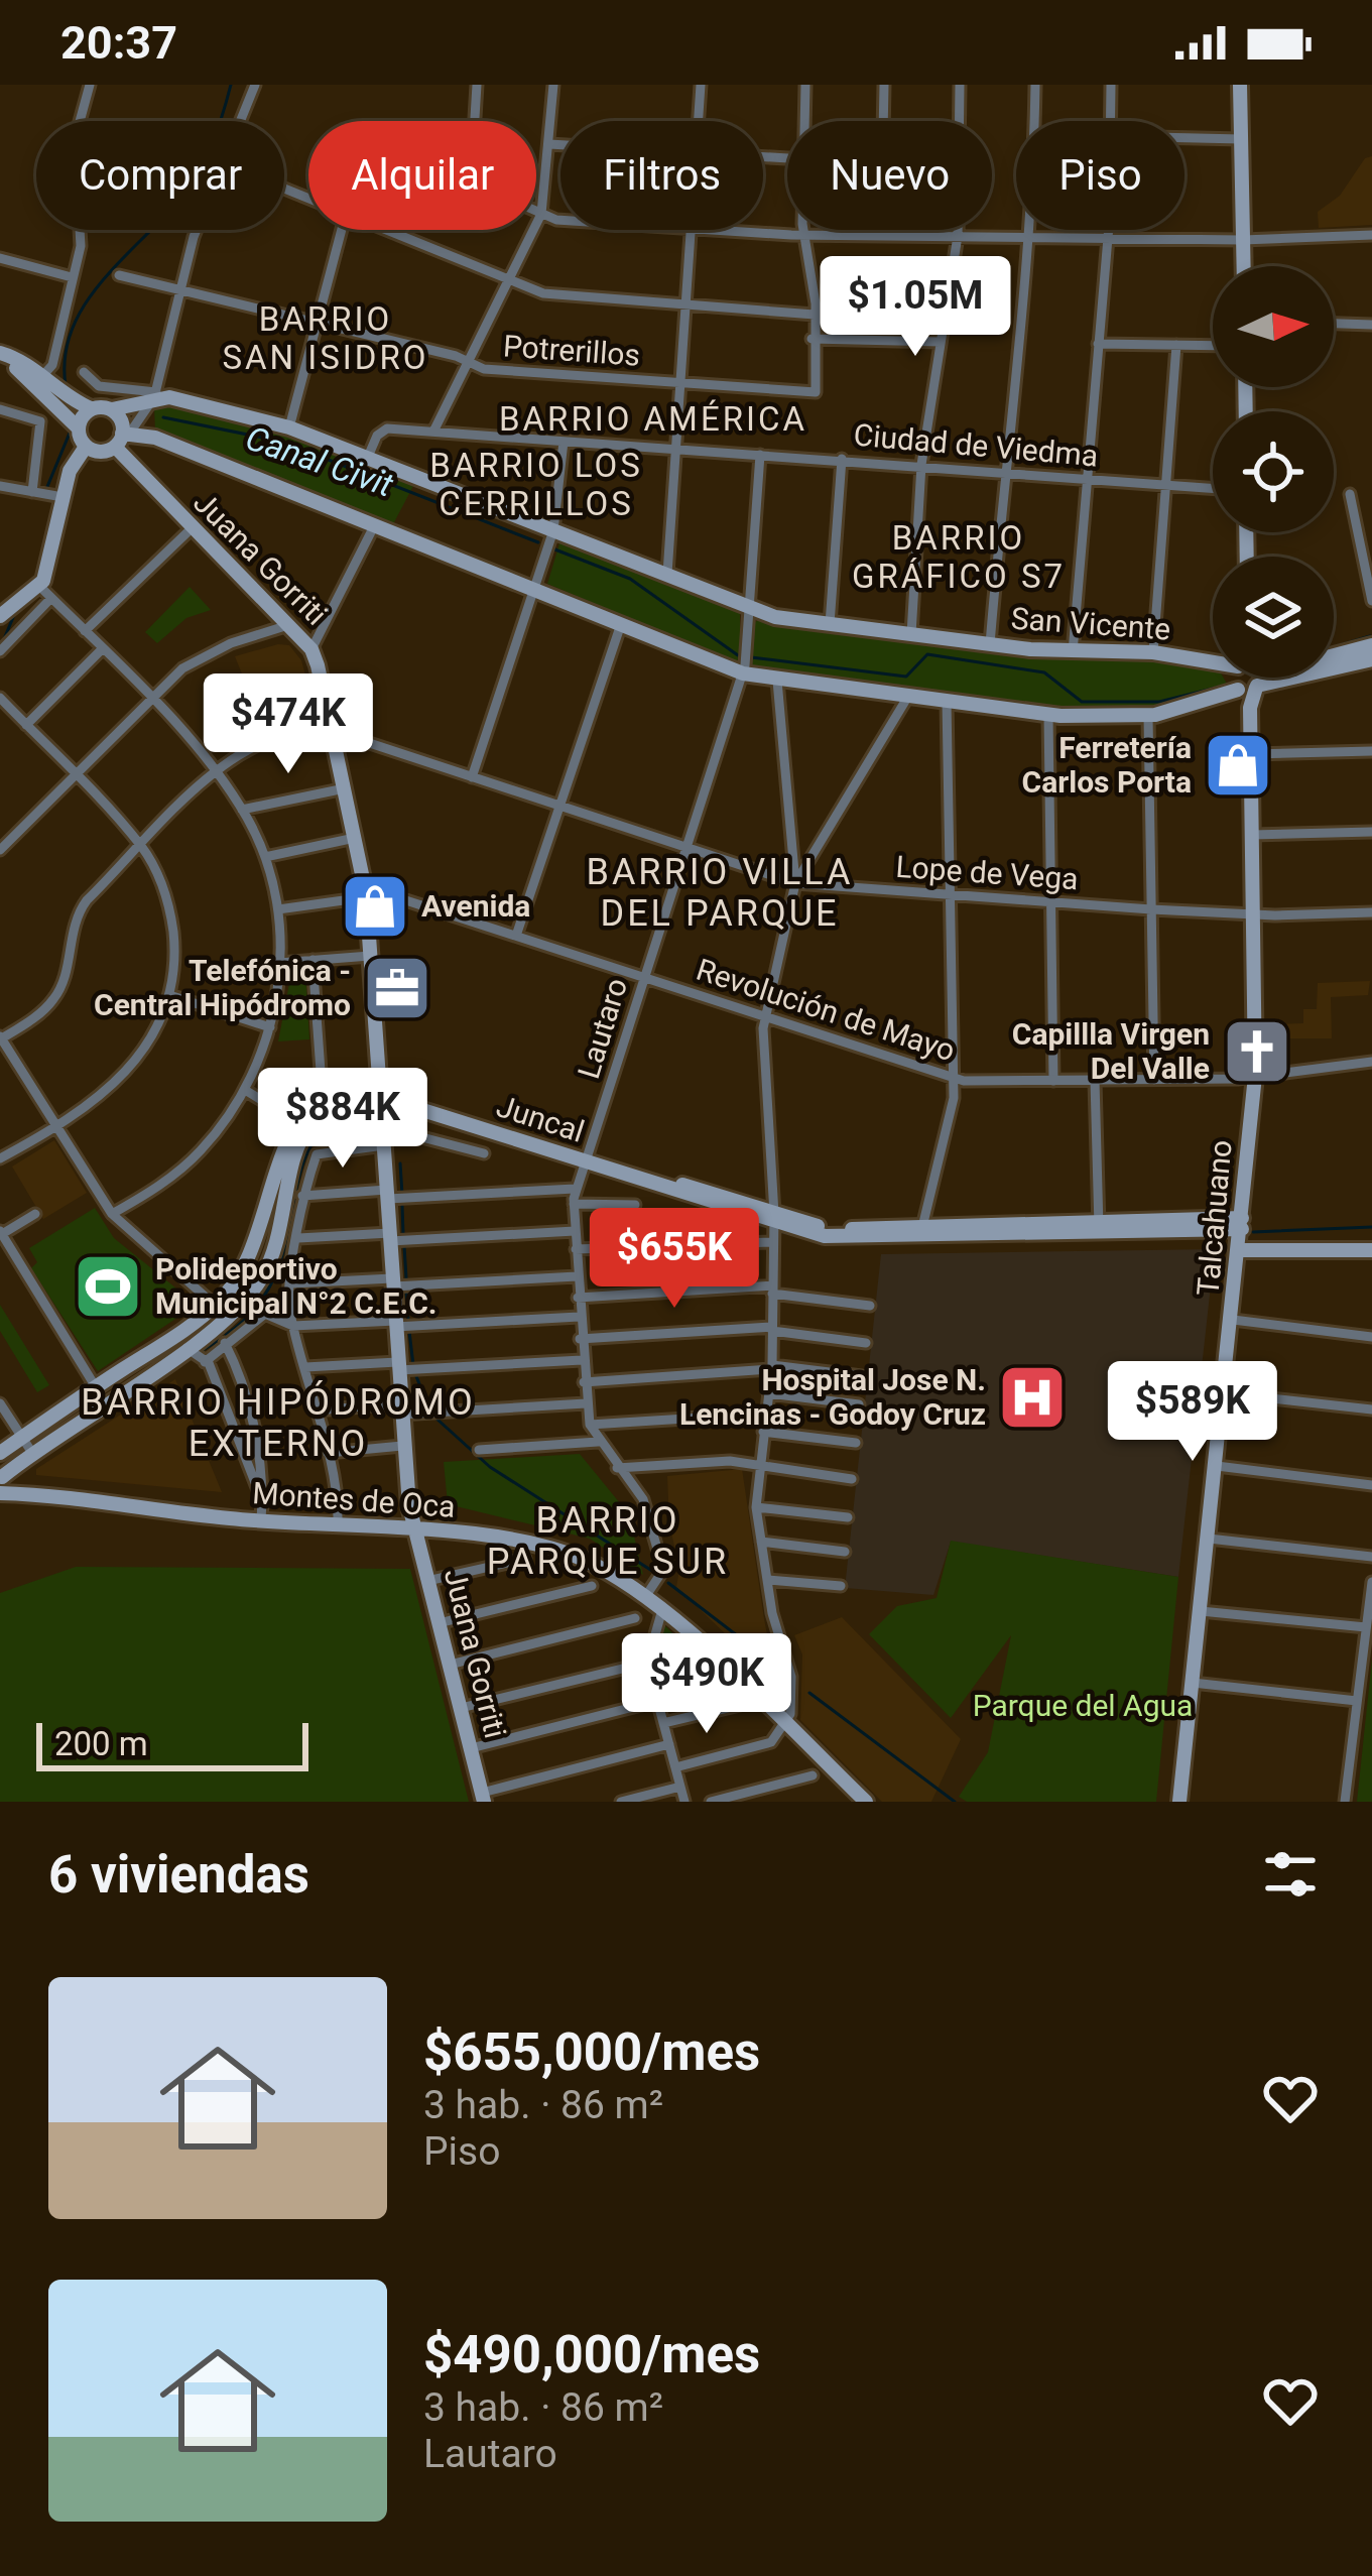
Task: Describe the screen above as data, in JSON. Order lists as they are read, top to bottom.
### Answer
{
  "streets": {
    "street": [
      "Potrerillos",
      "Ciudad de Viedma",
      "Juana Gorriti",
      "San Vicente",
      "Lope de Vega",
      "Revolución de Mayo",
      "Lautaro",
      "Juncal",
      "Talcahuano",
      "Montes de Oca"
    ]
  },
  "crossings": [
    ["Ciudad de Viedma", "San Vicente"],
    ["Ciudad de Viedma", "Lautaro"],
    ["Juana Gorriti", "San Vicente"],
    ["Juana Gorriti", "Lope de Vega"],
    ["Juana Gorriti", "Revolución de Mayo"],
    ["Juana Gorriti", "Juncal"],
    ["Juana Gorriti", "Montes de Oca"],
    ["San Vicente", "Lautaro"],
    ["Lope de Vega", "Lautaro"],
    ["Lope de Vega", "Talcahuano"],
    ["Revolución de Mayo", "Lautaro"],
    ["Revolución de Mayo", "Talcahuano"],
    ["Lautaro", "Juncal"],
    ["Lautaro", "Montes de Oca"],
    ["Juncal", "Talcahuano"]
  ],
  "districts": [
    "BARRIO SAN ISIDRO",
    "BARRIO AMÉRICA",
    "BARRIO LOS CERRILLOS",
    "BARRIO GRÁFICO S7",
    "BARRIO VILLA DEL PARQUE",
    "BARRIO HIPÓDROMO EXTERNO",
    "BARRIO PARQUE SUR"
  ],
  "water": ["Canal Civit"],
  "parks": ["Parque del Agua"],
  "places": {
    "shop": ["Ferretería Carlos Porta", "Avenida"],
    "office": ["Telefónica - Central Hipódromo"],
    "church": ["Capillla Virgen Del Valle"],
    "sports": ["Polideportivo Municipal N°2 C.E.C."],
    "hospital": ["Hospital Jose N. Lencinas - Godoy Cruz"]
  },
  "scale_bar": "200 m",
  "north": "right",
  "page": {
    "status": "20:37",
    "chip": [
      "Comprar",
      "Alquilar",
      "Filtros",
      "Nuevo",
      "Piso"
    ],
    "price": [
      "$1.05M",
      "$474K",
      "$884K",
      "$655K",
      "$589K",
      "$490K"
    ],
    "scale": "200 m",
    "heading": "6 viviendas",
    "list": [
      {
        "name": "$655,000/mes",
        "note": "3 hab. · 86 m² · Piso"
      },
      {
        "name": "$490,000/mes",
        "note": "3 hab. · 86 m² · Lautaro"
      }
    ]
  }
}
